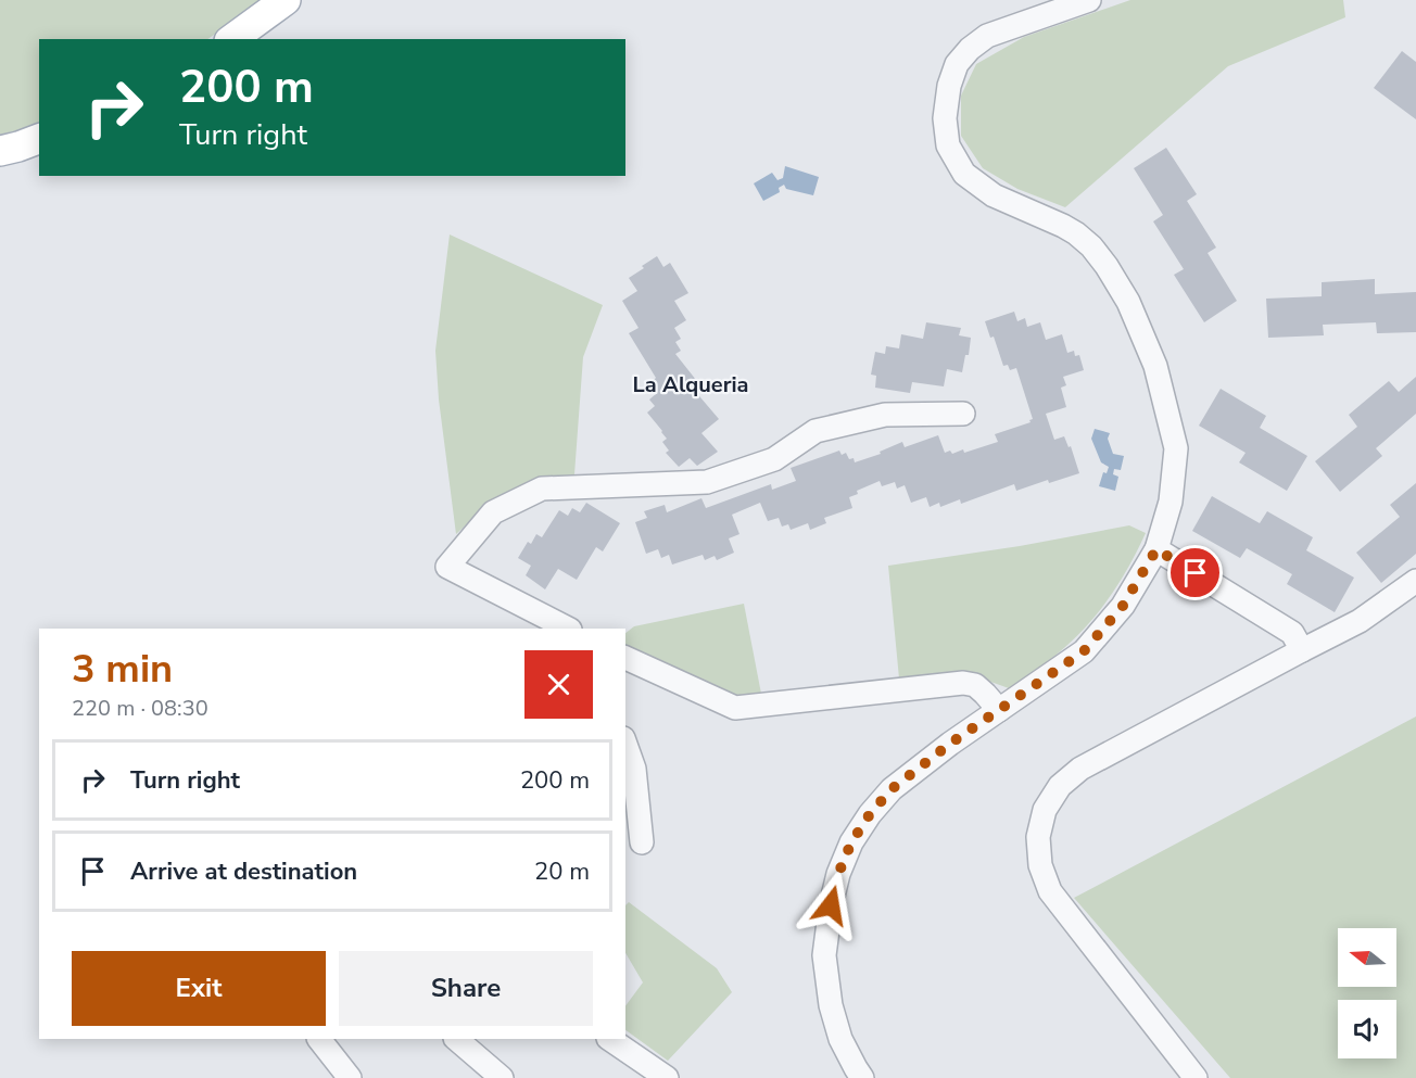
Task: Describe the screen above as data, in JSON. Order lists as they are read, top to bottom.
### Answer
{
  "districts": ["La Alqueria"],
  "north": "left",
  "page": {
    "turn": ["200 m", "Turn right"],
    "heading": ["3 min", "220 m · 08:30"],
    "list": [
      {
        "name": "Turn right",
        "value": "200 m"
      },
      {
        "name": "Arrive at destination",
        "value": "20 m"
      }
    ],
    "buttons": ["Exit", "Share"]
  }
}
